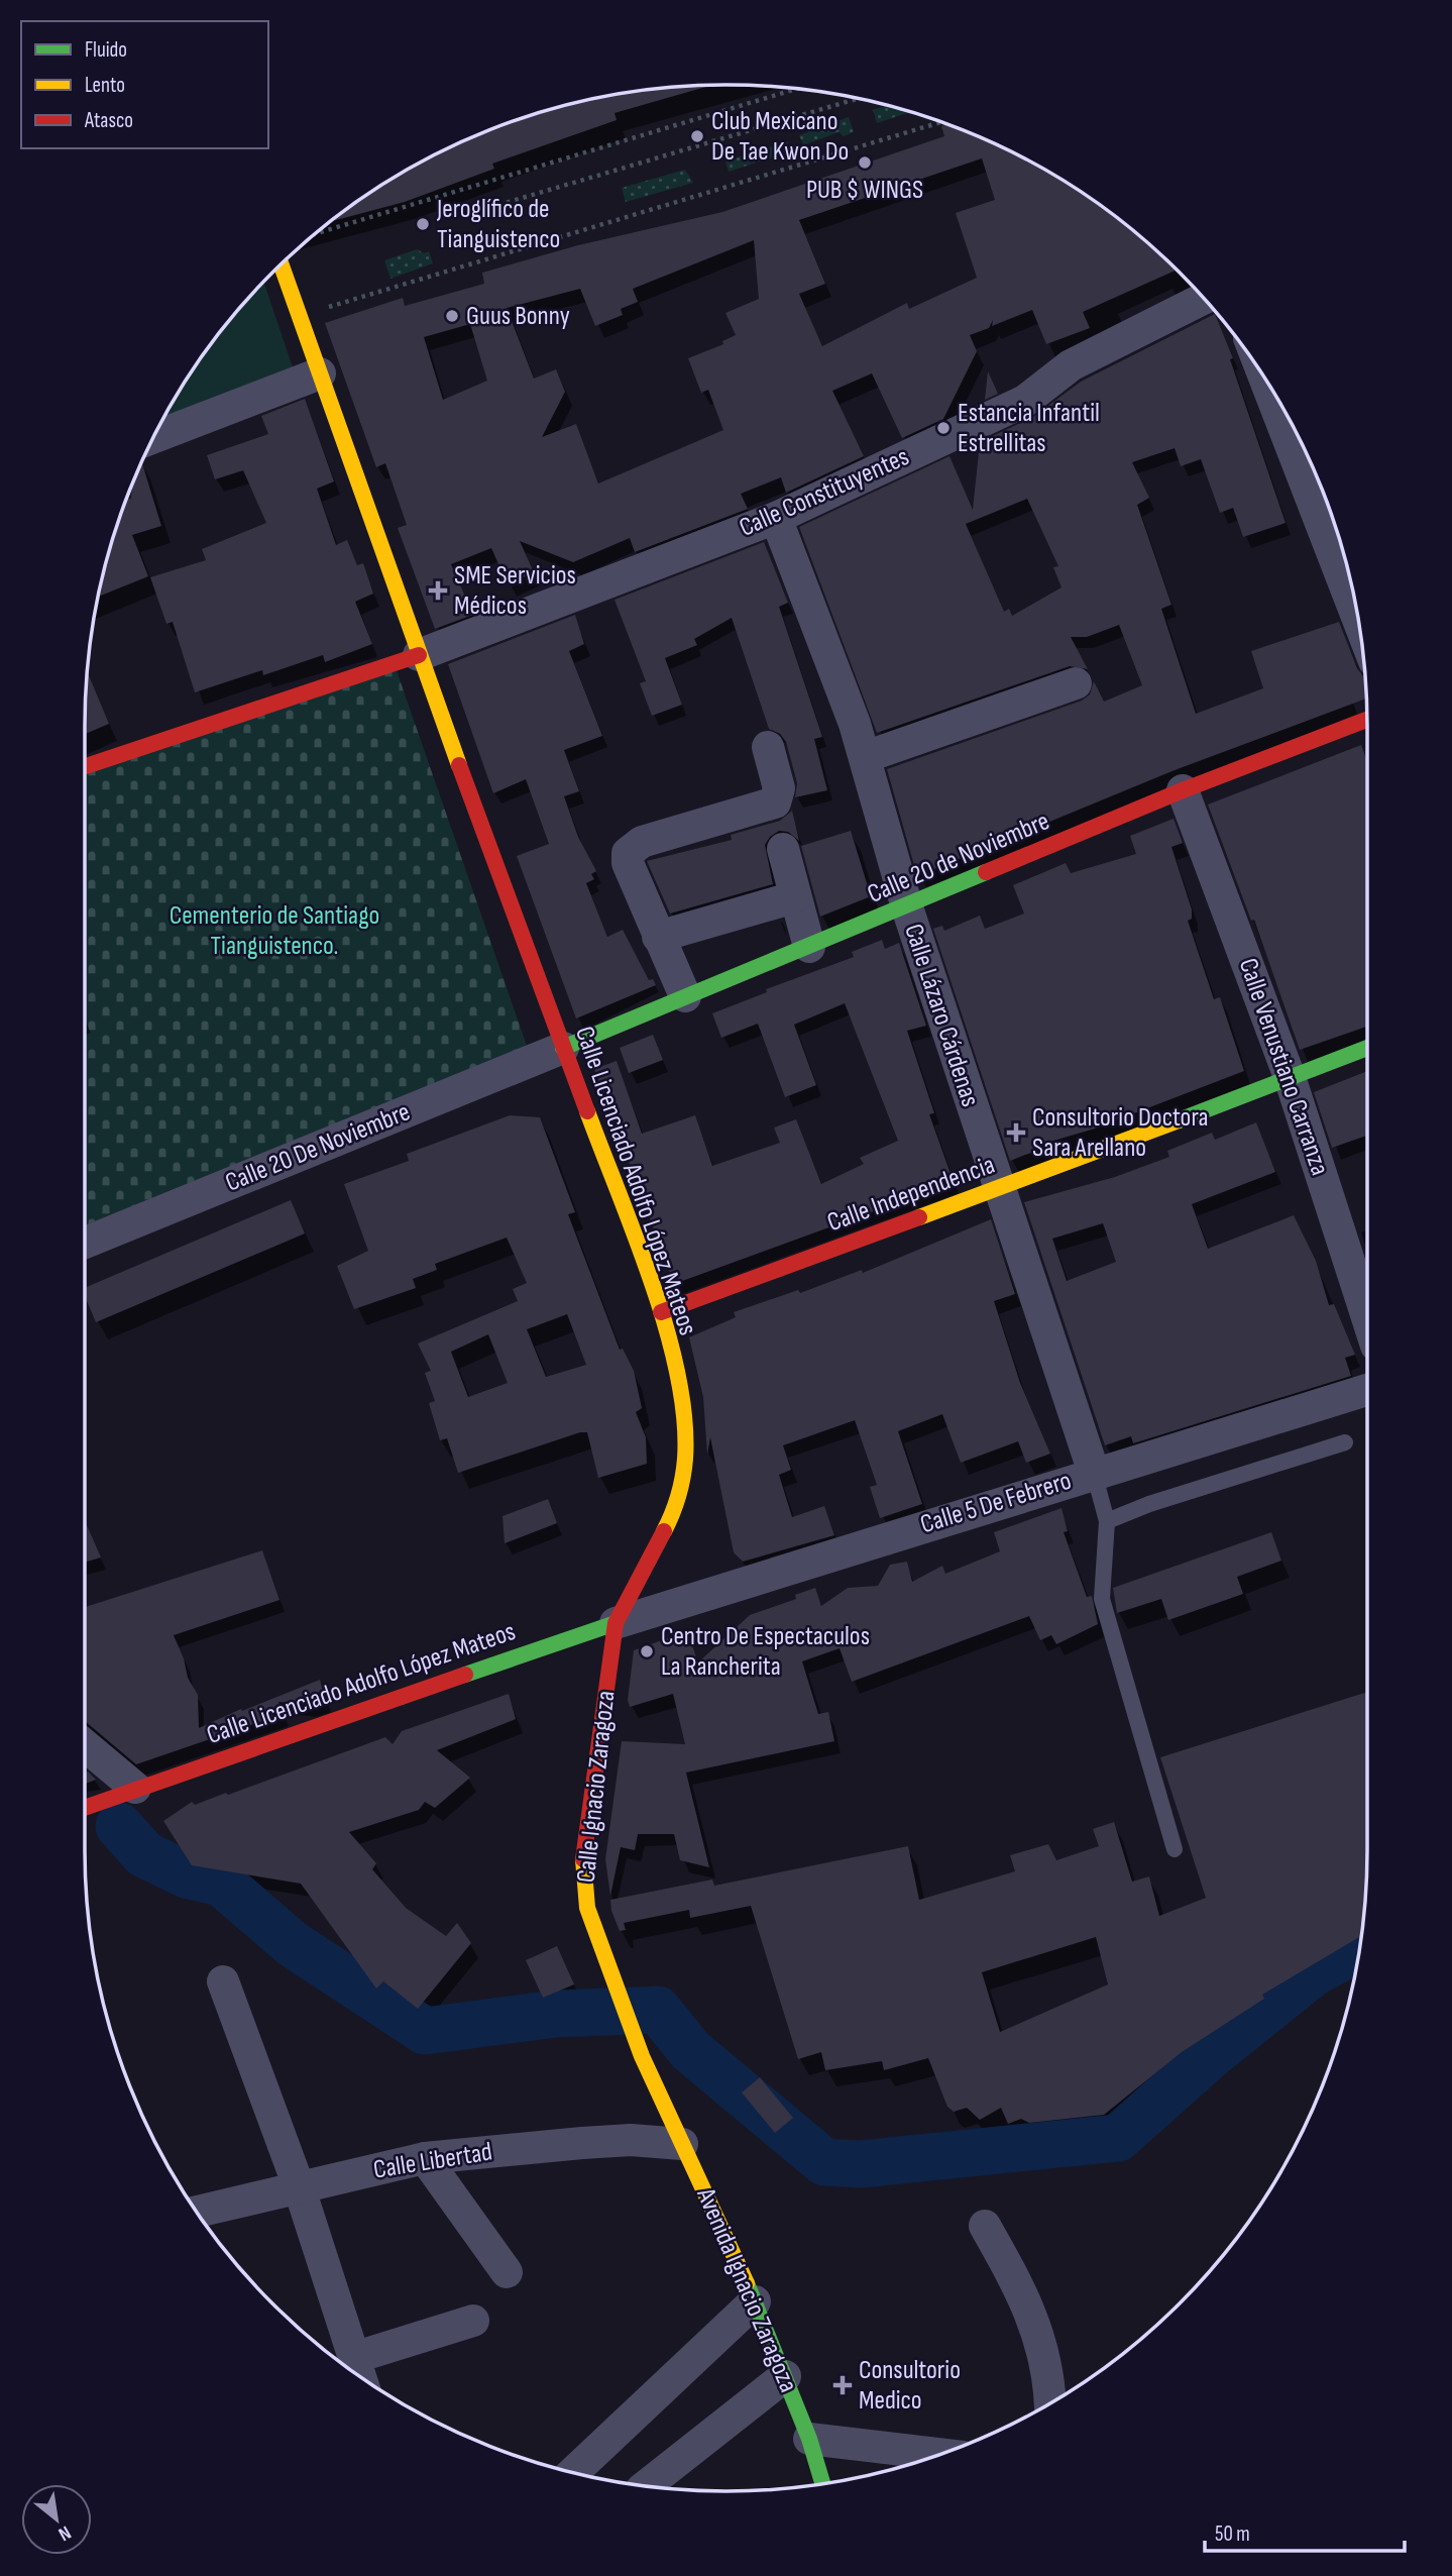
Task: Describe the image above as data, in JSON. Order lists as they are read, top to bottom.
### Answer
{
  "streets": {
    "street": [
      "Calle Constituyentes",
      "Calle 20 de Noviembre",
      "Calle Lázaro Cárdenas",
      "Calle Venustiano Carranza",
      "Calle 20 De Noviembre",
      "Calle Licenciado Adolfo López Mateos",
      "Calle Independencia",
      "Calle 5 De Febrero",
      "Calle Ignacio Zaragoza",
      "Calle Libertad",
      "Avenida Ignacio Zaragoza"
    ]
  },
  "crossings": [
    ["Calle Constituyentes", "Calle Lázaro Cárdenas"],
    ["Calle Constituyentes", "Calle Licenciado Adolfo López Mateos"],
    ["Calle 20 de Noviembre", "Calle Lázaro Cárdenas"],
    ["Calle 20 de Noviembre", "Calle Venustiano Carranza"],
    ["Calle 20 de Noviembre", "Calle 20 De Noviembre"],
    ["Calle 20 de Noviembre", "Calle Licenciado Adolfo López Mateos"],
    ["Calle Lázaro Cárdenas", "Calle Independencia"],
    ["Calle Lázaro Cárdenas", "Calle 5 De Febrero"],
    ["Calle Venustiano Carranza", "Calle Independencia"],
    ["Calle 20 De Noviembre", "Calle Licenciado Adolfo López Mateos"],
    ["Calle Licenciado Adolfo López Mateos", "Calle Independencia"],
    ["Calle Licenciado Adolfo López Mateos", "Calle 5 De Febrero"],
    ["Calle Licenciado Adolfo López Mateos", "Calle Ignacio Zaragoza"],
    ["Calle 5 De Febrero", "Calle Ignacio Zaragoza"],
    ["Calle Ignacio Zaragoza", "Calle Libertad"],
    ["Calle Ignacio Zaragoza", "Avenida Ignacio Zaragoza"],
    ["Calle Libertad", "Avenida Ignacio Zaragoza"]
  ],
  "parks": ["Cementerio de Santiago Tianguistenco."],
  "places": {
    "other": [
      "Club Mexicano De Tae Kwon Do",
      "PUB $ WINGS",
      "Jeroglífico de Tianguistenco",
      "Guus Bonny",
      "Estancia Infantil Estrellitas",
      "Centro De Espectaculos La Rancherita"
    ],
    "health": ["SME Servicios Médicos", "Consultorio Doctora Sara Arellano", "Consultorio Medico"]
  },
  "legend": ["Fluido", "Lento", "Atasco"],
  "scale_bar": "50 m",
  "north": "bottom right"
}
